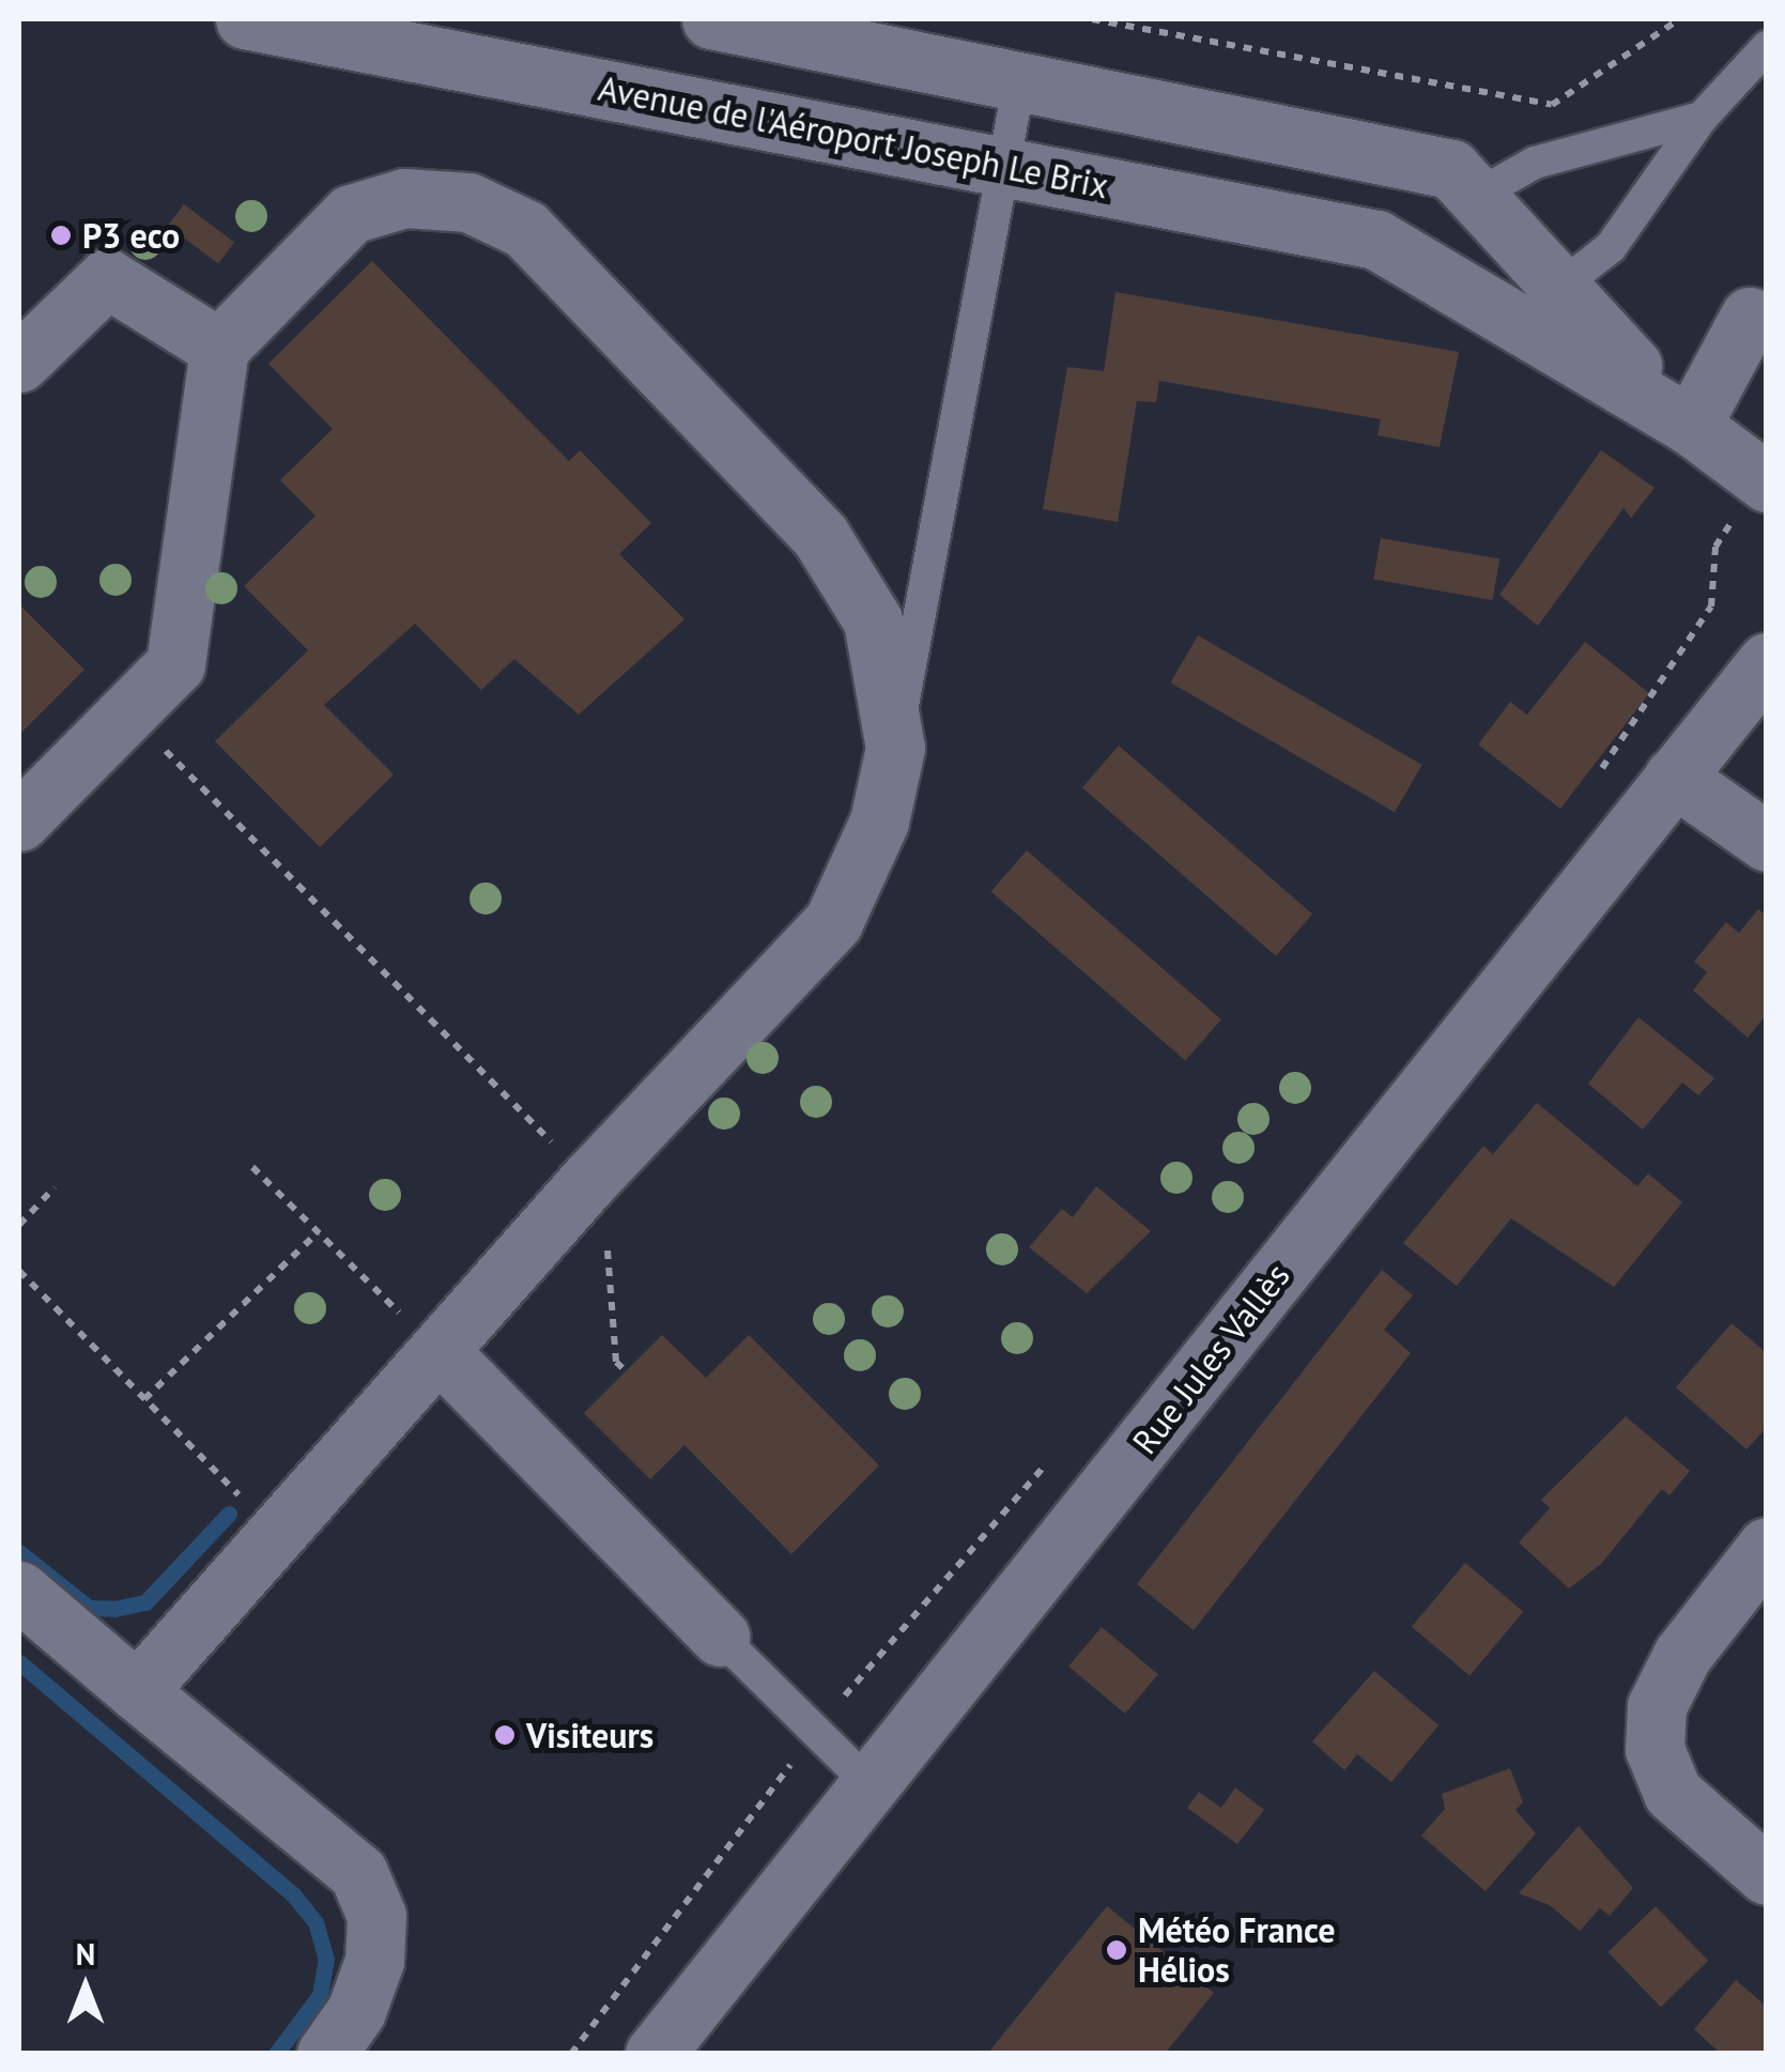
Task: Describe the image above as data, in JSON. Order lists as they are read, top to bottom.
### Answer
{
  "streets": {
    "street": ["Avenue de l'Aéroport Joseph Le Brix", "Rue Jules Vallès"]
  },
  "places": ["P3 eco", "Visiteurs", "Météo France Hélios"],
  "north": "top"
}
